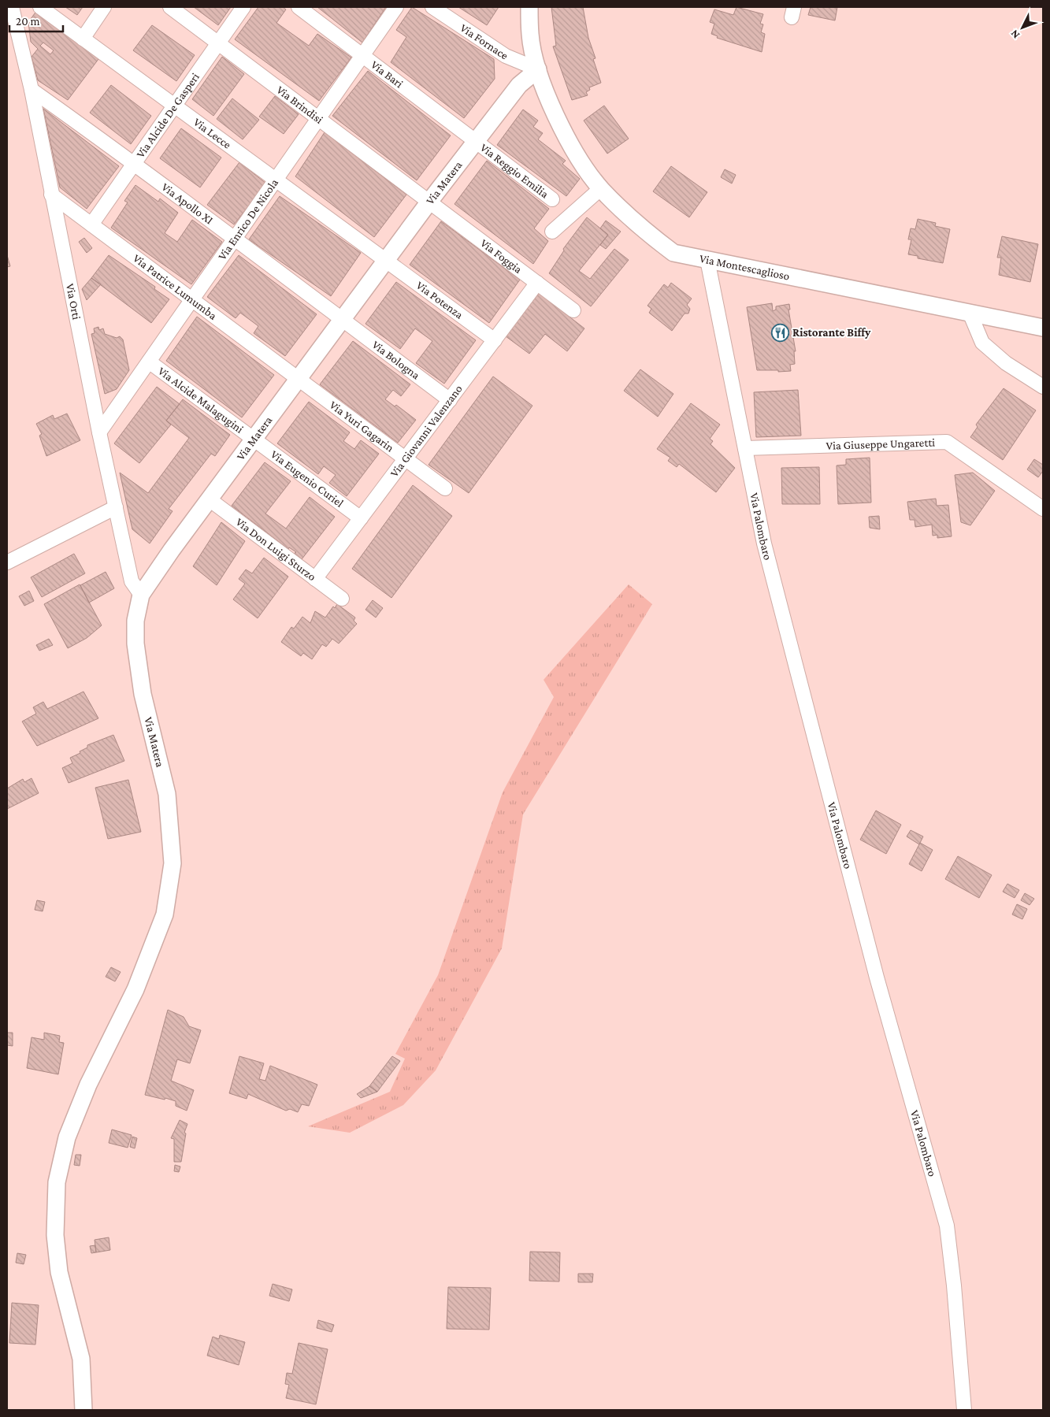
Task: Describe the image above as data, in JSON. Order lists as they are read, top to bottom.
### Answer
{
  "streets": {
    "street": [
      "Via Fornace",
      "Via Bari",
      "Via Brindisi",
      "Via Alcide De Gasperi",
      "Via Lecce",
      "Via Reggio Emilia",
      "Via Matera",
      "Via Apollo XI",
      "Via Enrico De Nicola",
      "Via Foggia",
      "Via Montescaglioso",
      "Via Patrice Lumumba",
      "Via Potenza",
      "Via Orti",
      "Via Bologna",
      "Via Alcide Malagugini",
      "Via Yuri Gagarin",
      "Via Giovanni Valenzano",
      "Via Giuseppe Ungaretti",
      "Via Eugenio Curiel",
      "Via Palombaro",
      "Via Don Luigi Sturzo"
    ]
  },
  "crossings": [
    ["Via Fornace", "Via Matera"],
    ["Via Fornace", "Via Montescaglioso"],
    ["Via Bari", "Via Reggio Emilia"],
    ["Via Bari", "Via Matera"],
    ["Via Bari", "Via Enrico De Nicola"],
    ["Via Brindisi", "Via Alcide De Gasperi"],
    ["Via Brindisi", "Via Matera"],
    ["Via Brindisi", "Via Enrico De Nicola"],
    ["Via Brindisi", "Via Foggia"],
    ["Via Alcide De Gasperi", "Via Lecce"],
    ["Via Alcide De Gasperi", "Via Apollo XI"],
    ["Via Alcide De Gasperi", "Via Patrice Lumumba"],
    ["Via Lecce", "Via Matera"],
    ["Via Lecce", "Via Enrico De Nicola"],
    ["Via Lecce", "Via Potenza"],
    ["Via Reggio Emilia", "Via Matera"],
    ["Via Matera", "Via Apollo XI"],
    ["Via Matera", "Via Foggia"],
    ["Via Matera", "Via Montescaglioso"],
    ["Via Matera", "Via Patrice Lumumba"],
    ["Via Matera", "Via Potenza"],
    ["Via Matera", "Via Orti"],
    ["Via Matera", "Via Bologna"],
    ["Via Matera", "Via Alcide Malagugini"],
    ["Via Matera", "Via Yuri Gagarin"],
    ["Via Matera", "Via Eugenio Curiel"],
    ["Via Matera", "Via Don Luigi Sturzo"],
    ["Via Apollo XI", "Via Enrico De Nicola"],
    ["Via Apollo XI", "Via Orti"],
    ["Via Apollo XI", "Via Bologna"],
    ["Via Enrico De Nicola", "Via Patrice Lumumba"],
    ["Via Enrico De Nicola", "Via Orti"],
    ["Via Enrico De Nicola", "Via Alcide Malagugini"],
    ["Via Foggia", "Via Giovanni Valenzano"],
    ["Via Montescaglioso", "Via Palombaro"],
    ["Via Patrice Lumumba", "Via Orti"],
    ["Via Patrice Lumumba", "Via Yuri Gagarin"],
    ["Via Potenza", "Via Giovanni Valenzano"],
    ["Via Bologna", "Via Giovanni Valenzano"],
    ["Via Alcide Malagugini", "Via Eugenio Curiel"],
    ["Via Yuri Gagarin", "Via Giovanni Valenzano"],
    ["Via Giovanni Valenzano", "Via Eugenio Curiel"],
    ["Via Giovanni Valenzano", "Via Don Luigi Sturzo"],
    ["Via Giuseppe Ungaretti", "Via Palombaro"]
  ],
  "places": {
    "restaurant": ["Ristorante Biffy"]
  },
  "scale_bar": "20 m",
  "north": "bottom left"
}
